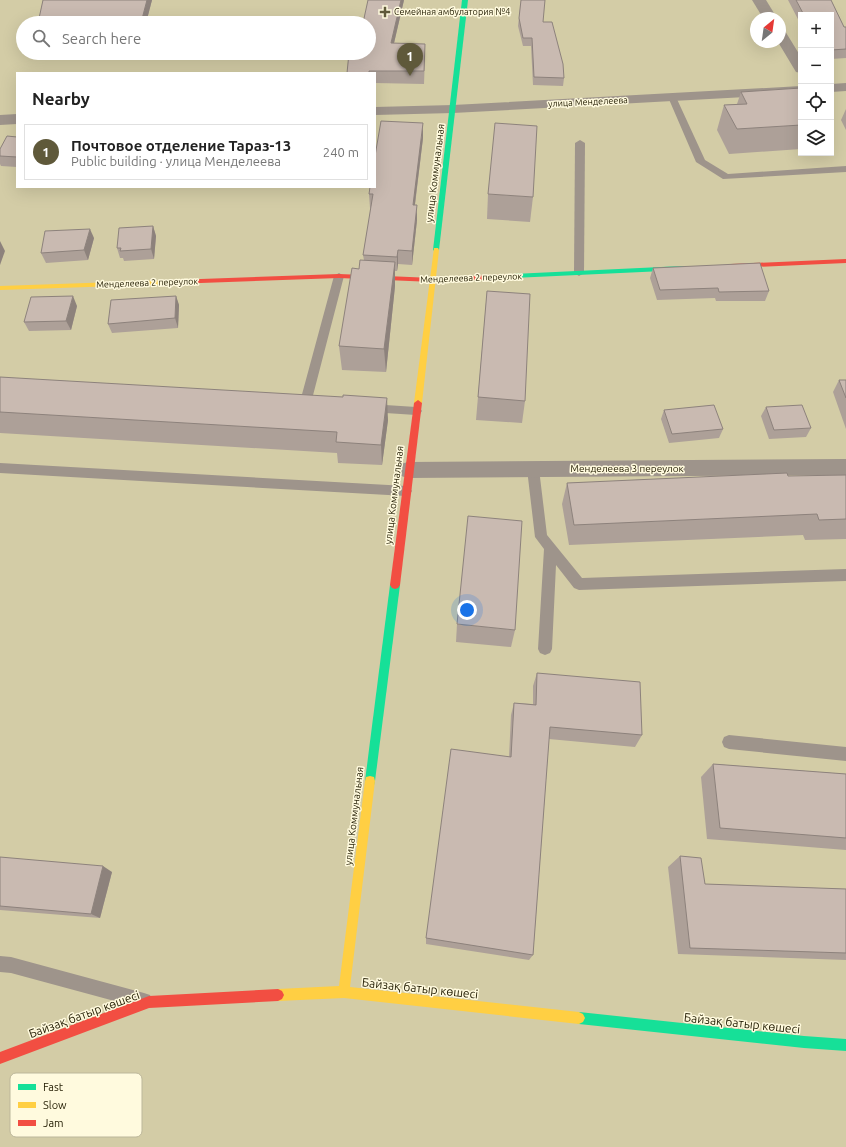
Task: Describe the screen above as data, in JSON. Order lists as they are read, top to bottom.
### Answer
{
  "streets": {
    "street": [
      "улица Менделеева",
      "улица Коммунальная",
      "Менделеева 2 переулок",
      "Менделеева 3 переулок",
      "Байзақ батыр көшесі"
    ]
  },
  "crossings": [
    ["улица Менделеева", "улица Коммунальная"],
    ["улица Коммунальная", "Менделеева 2 переулок"],
    ["улица Коммунальная", "Менделеева 3 переулок"],
    ["улица Коммунальная", "Байзақ батыр көшесі"]
  ],
  "places": {
    "health": ["Семейная амбулатория №4"]
  },
  "legend": ["Fast", "Slow", "Jam"],
  "north": "top right",
  "page": {
    "map_buttons": ["+", "−"],
    "search": "Search here",
    "pins": "1",
    "heading": "Nearby",
    "list": [
      {
        "mark": "1",
        "name": "Почтовое отделение Тараз-13",
        "note": "Public building · улица Менделеева",
        "value": "240 m"
      }
    ]
  }
}
